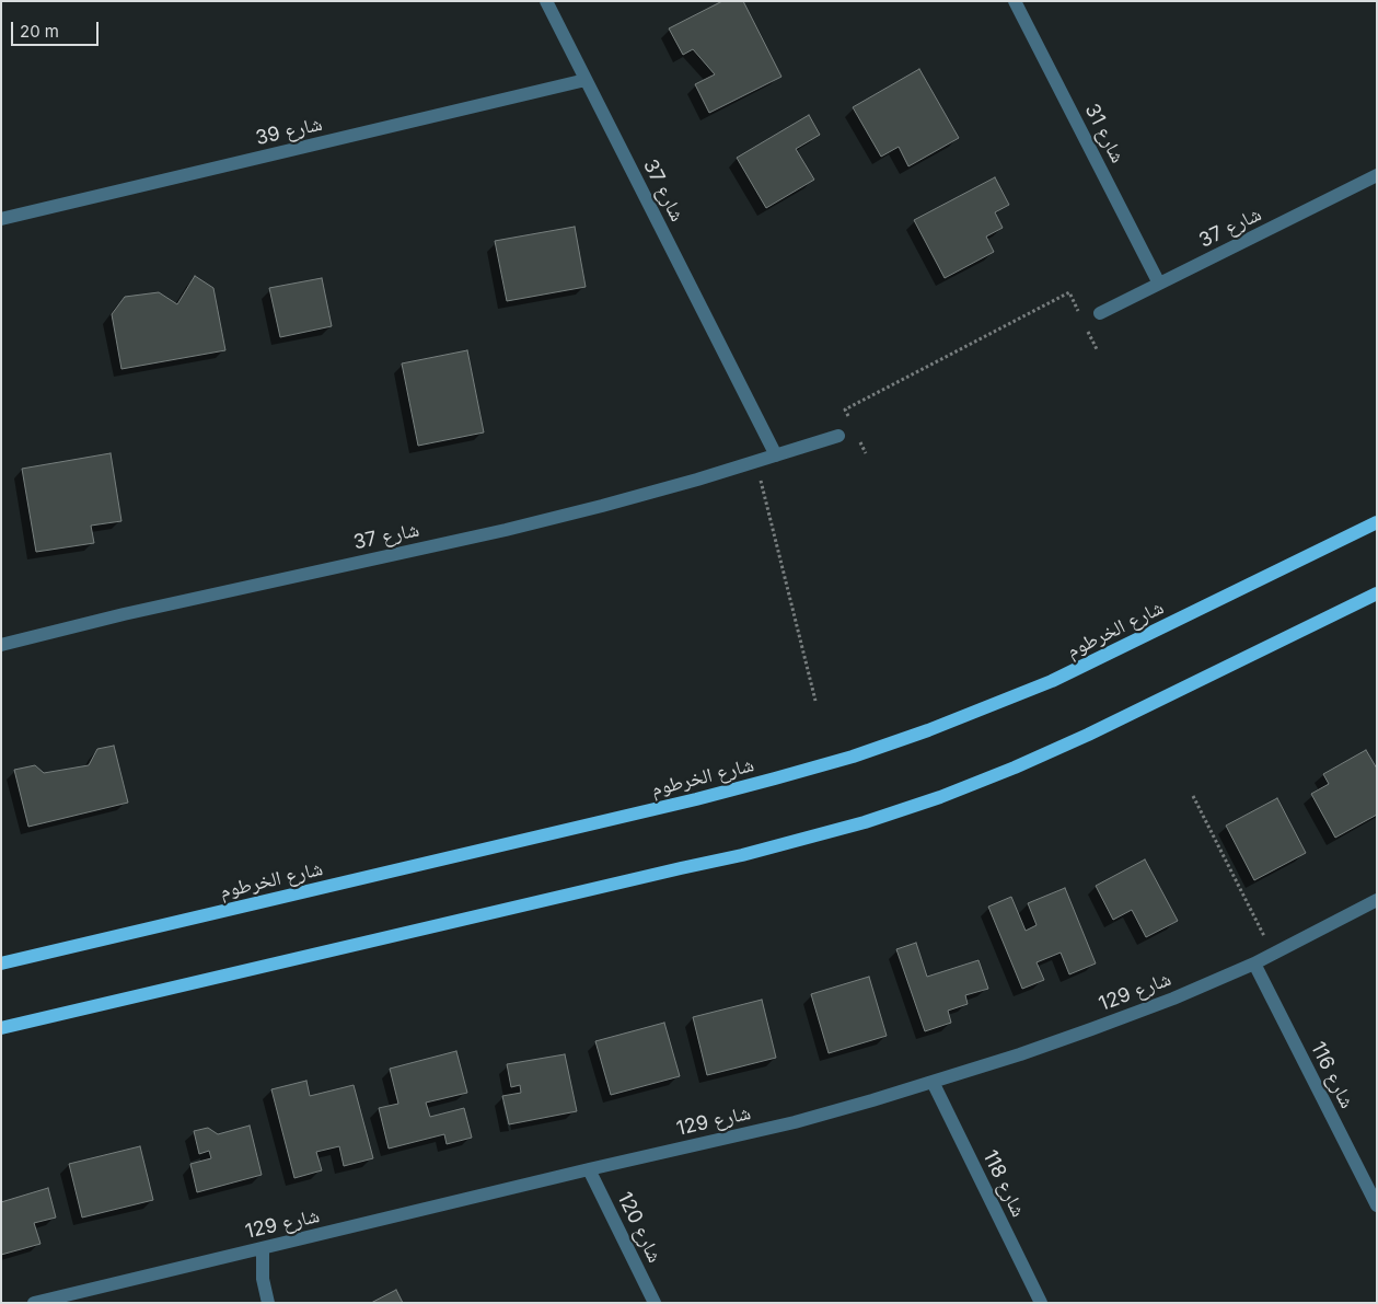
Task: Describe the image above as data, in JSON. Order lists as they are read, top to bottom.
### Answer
{
  "streets": {
    "main road": ["شارع الخرطوم"],
    "street": [
      "شارع 39",
      "شارع 31",
      "شارع 37",
      "شارع 129",
      "شارع 116",
      "شارع 118",
      "شارع 120"
    ]
  },
  "crossings": [
    ["شارع 39", "شارع 37"],
    ["شارع 31", "شارع 37"],
    ["شارع 129", "شارع 116"],
    ["شارع 129", "شارع 118"],
    ["شارع 129", "شارع 120"]
  ],
  "scale_bar": "20 m"
}
